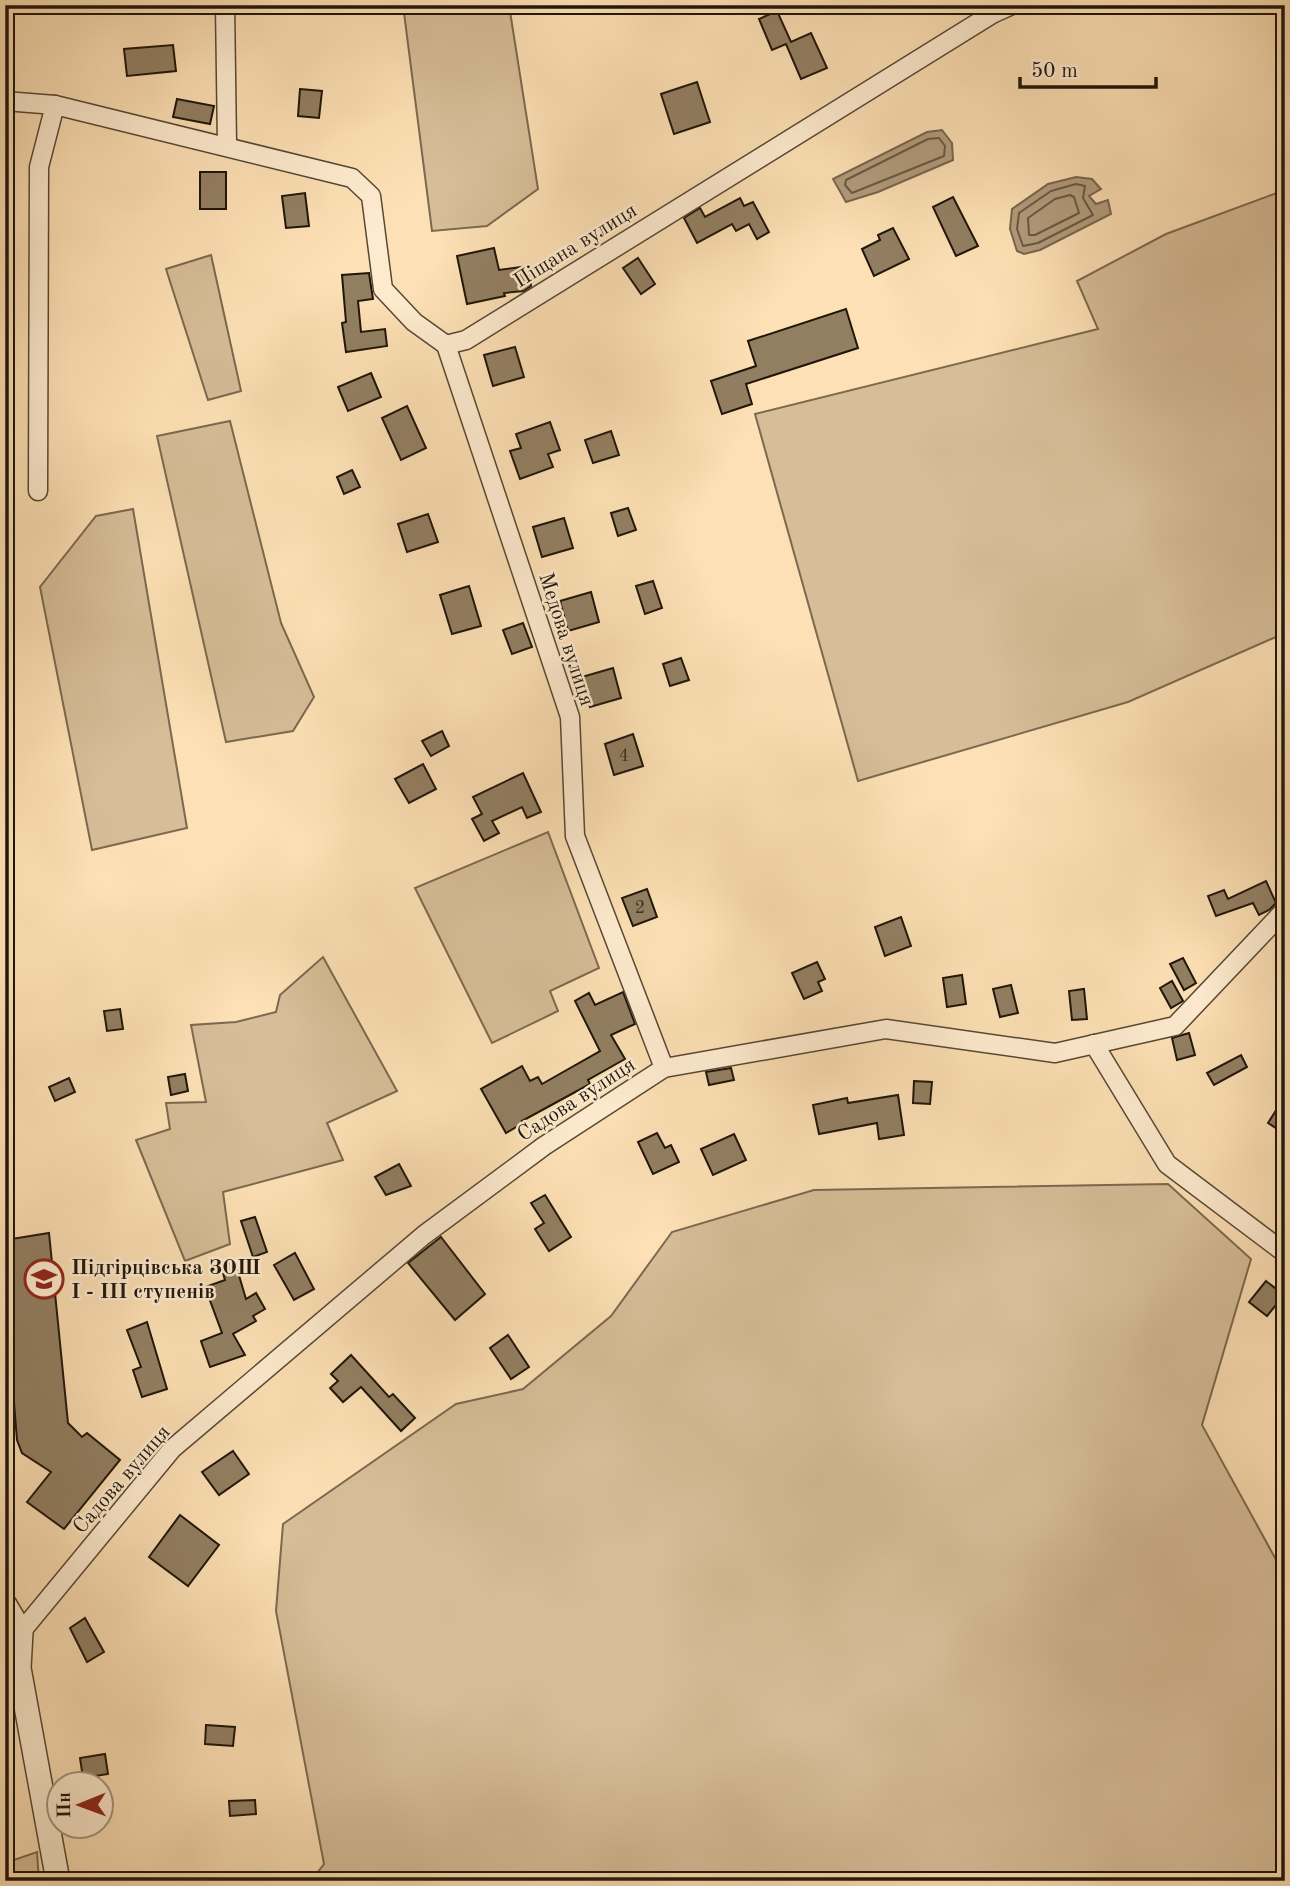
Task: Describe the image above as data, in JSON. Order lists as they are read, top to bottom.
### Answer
{
  "streets": {
    "street": ["Піщана вулиця", "Медова вулиця", "Садова вулиця"]
  },
  "crossings": [
    ["Піщана вулиця", "Медова вулиця"],
    ["Медова вулиця", "Садова вулиця"]
  ],
  "places": {
    "school or university": ["Підгірцівська ЗОШ І - ІІІ ступенів"]
  },
  "house_numbers": ["4", "2"],
  "scale_bar": "50 m",
  "north": "left"
}
